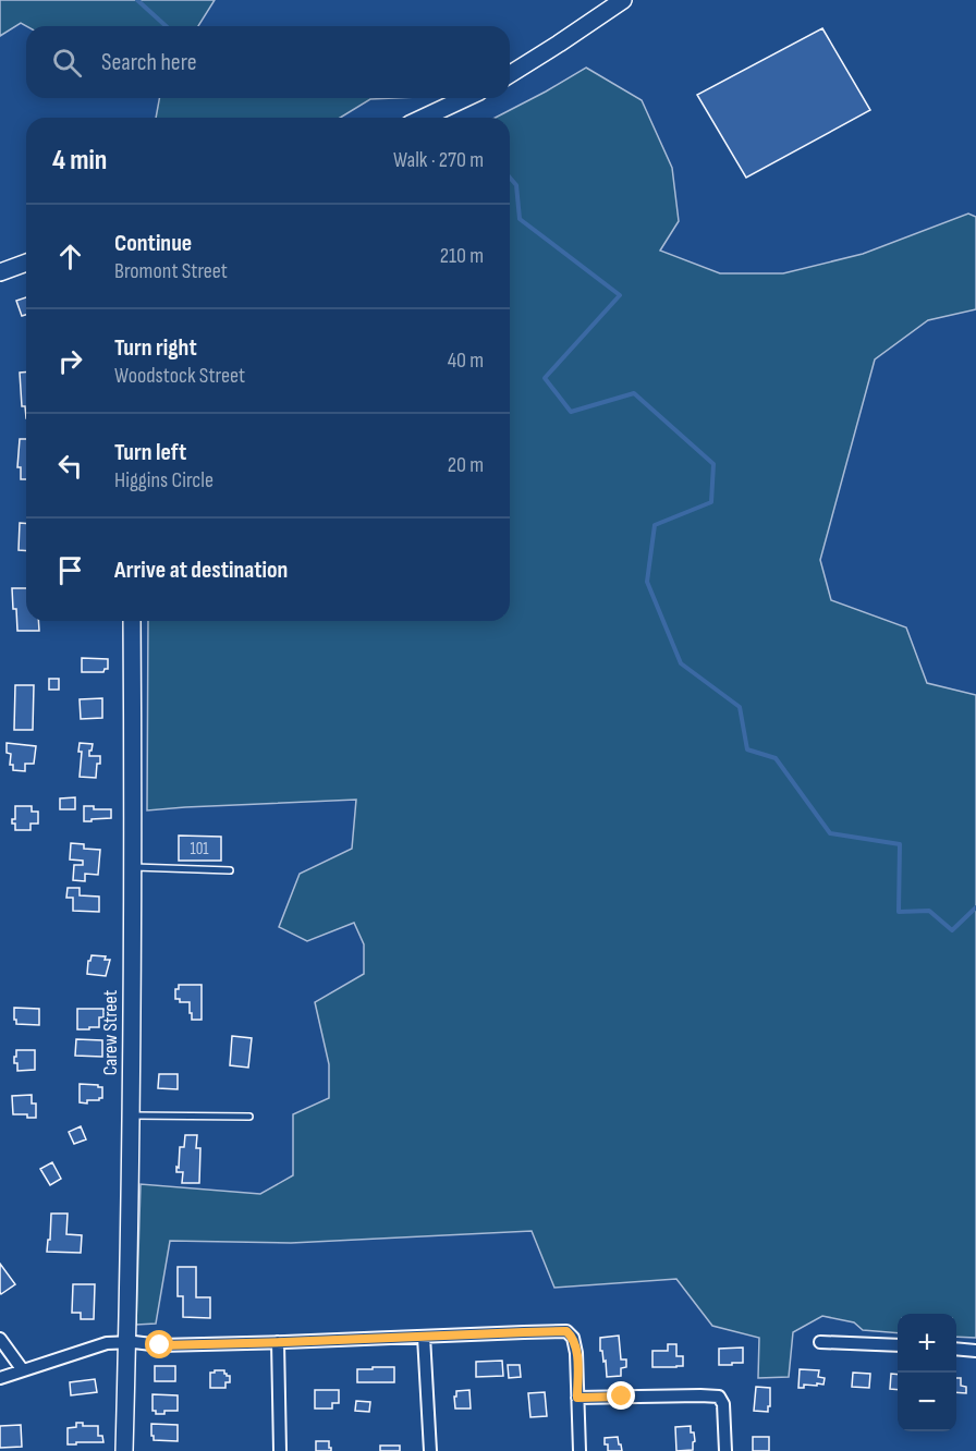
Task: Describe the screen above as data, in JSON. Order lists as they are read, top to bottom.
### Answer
{
  "streets": {
    "street": ["Carew Street"]
  },
  "house_numbers": ["101"],
  "page": {
    "search": "Search here",
    "heading": ["4 min", "Walk · 270 m"],
    "list": [
      ["Continue", "Bromont Street", "210 m"],
      ["Turn right", "Woodstock Street", "40 m"],
      ["Turn left", "Higgins Circle", "20 m"],
      "Arrive at destination"
    ],
    "map_buttons": ["+", "−"]
  }
}
